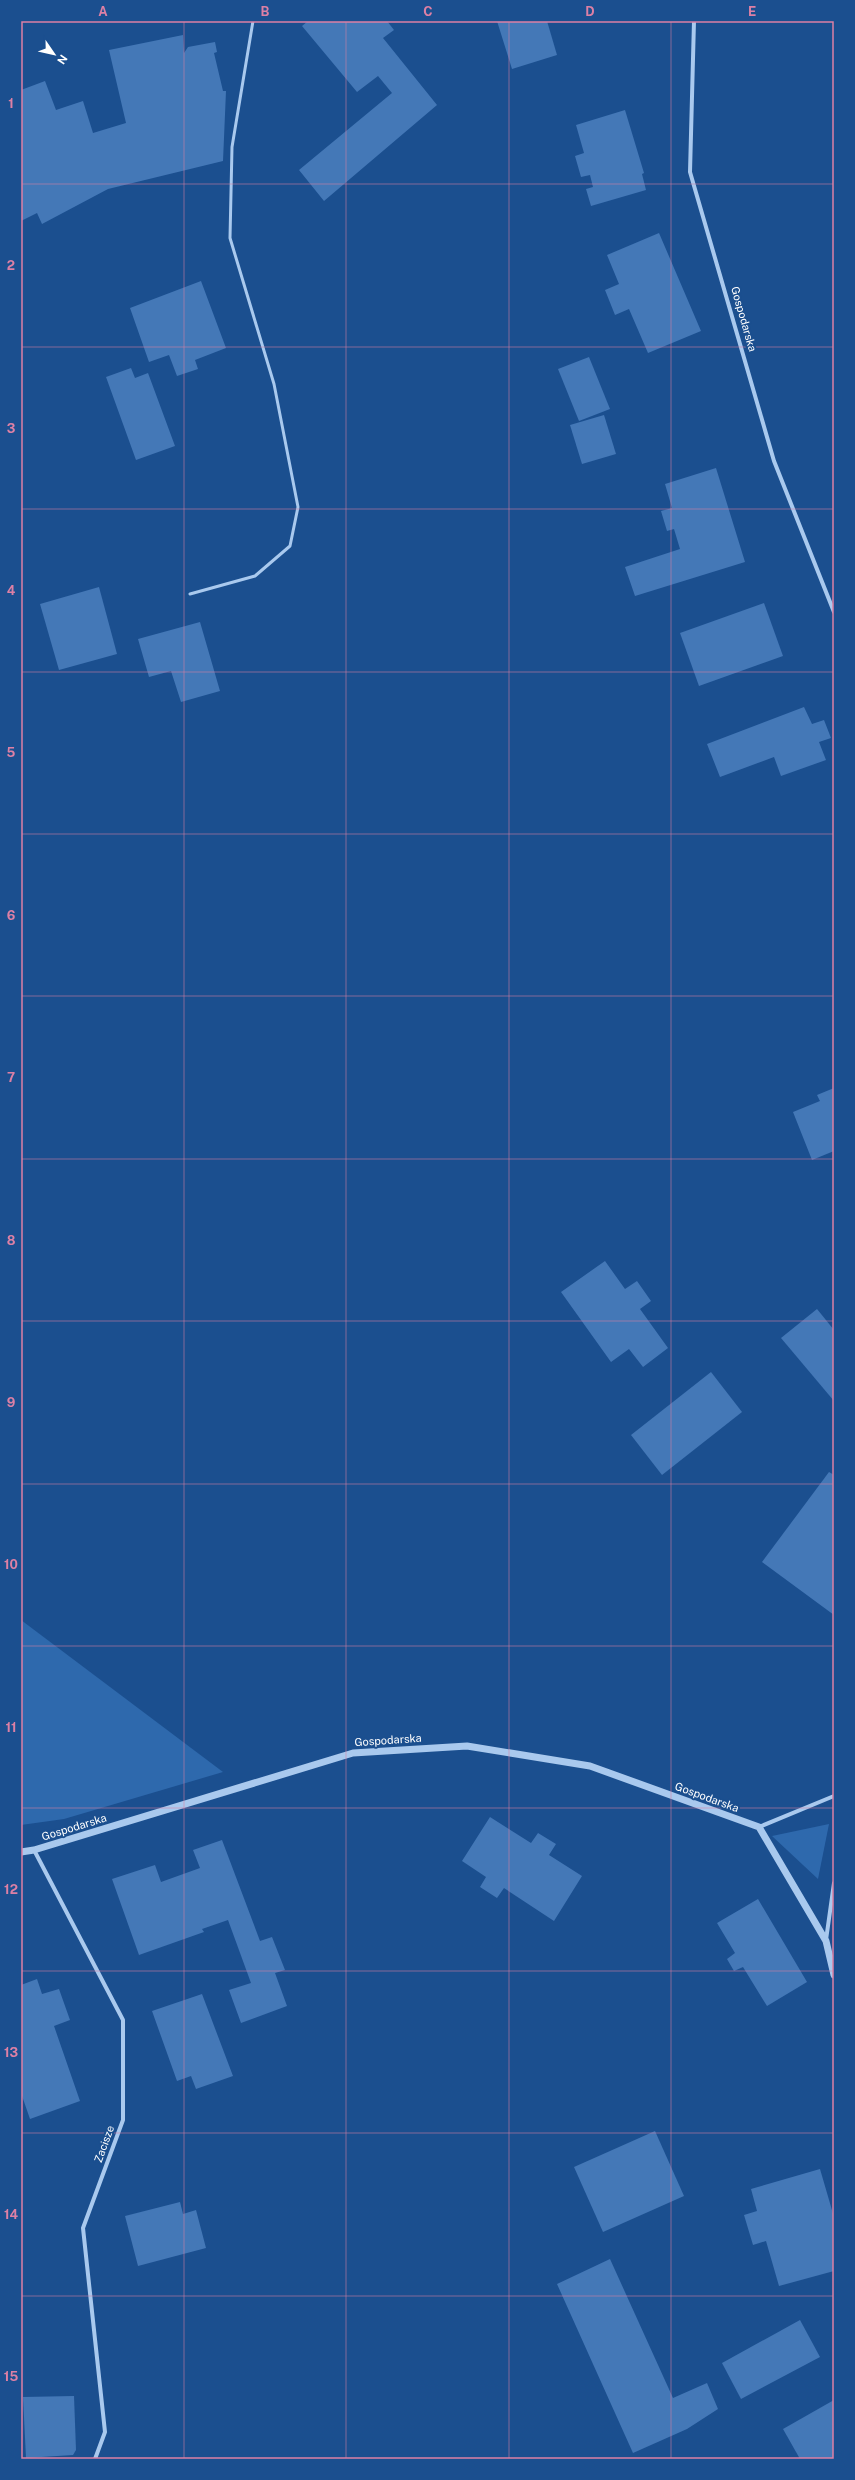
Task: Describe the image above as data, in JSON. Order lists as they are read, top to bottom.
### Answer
{
  "streets": {
    "street": ["Gospodarska", "Zacisze"]
  },
  "crossings": [
    ["Gospodarska", "Zacisze"]
  ],
  "north": "bottom right",
  "grid": {
    "columns": [
      "A",
      "B",
      "C",
      "D",
      "E"
    ],
    "rows": [
      "1",
      "2",
      "3",
      "4",
      "5",
      "6",
      "7",
      "8",
      "9",
      "10",
      "11",
      "12",
      "13",
      "14",
      "15"
    ]
  }
}
